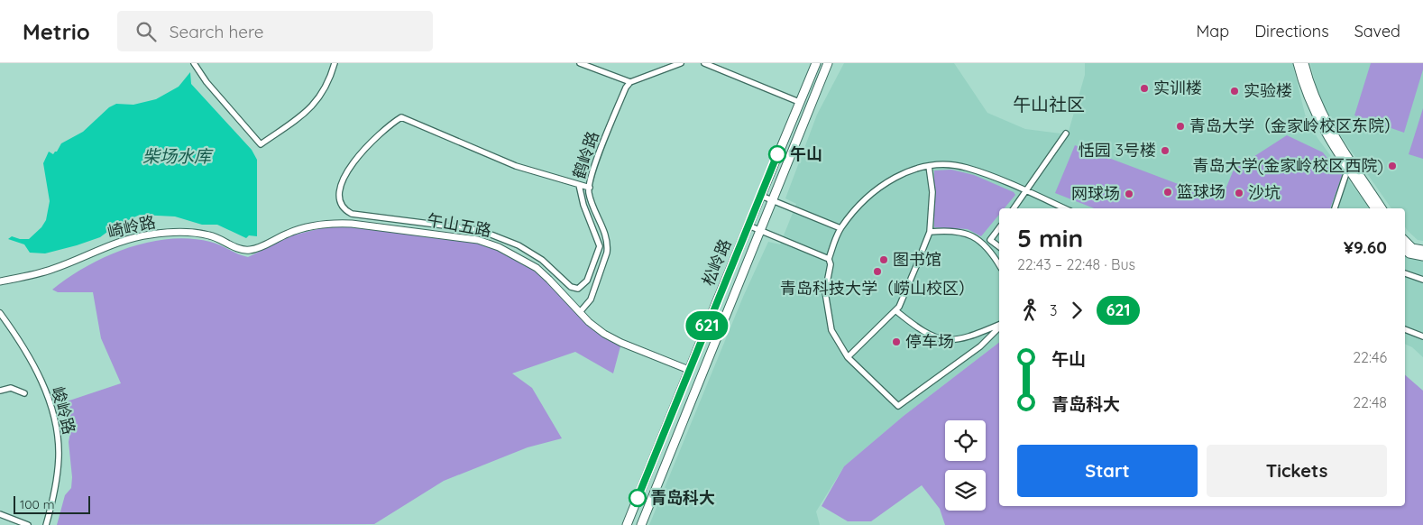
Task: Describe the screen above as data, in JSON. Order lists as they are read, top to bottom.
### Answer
{
  "streets": {
    "main road": ["松岭路"],
    "street": [
      "鹤岭路",
      "午山五路",
      "崎岭路",
      "峻岭路"
    ]
  },
  "crossings": [
    ["鹤岭路", "午山五路"],
    ["午山五路", "崎岭路"],
    ["午山五路", "松岭路"]
  ],
  "districts": ["午山社区"],
  "water": ["柴场水库"],
  "places": [
    "实训楼",
    "实验楼",
    "青岛大学（金家岭校区东院）",
    "恬园 3号楼",
    "午山",
    "青岛大学(金家岭校区西院)",
    "篮球场",
    "沙坑",
    "网球场",
    "图书馆",
    "青岛科技大学（崂山校区）",
    "停车场",
    "青岛科大"
  ],
  "lines": ["bus line 621"],
  "scale_bar": "100 m",
  "page": {
    "header": "Metrio",
    "search": "Search here",
    "nav": ["Map", "Directions", "Saved"],
    "on_map": "621",
    "heading": ["5 min", "22:43 – 22:48 · Bus", "¥9.60"],
    "legs": ["3", "621"],
    "list": [
      {
        "name": "午山",
        "value": "22:46"
      },
      {
        "name": "青岛科大",
        "value": "22:48"
      }
    ],
    "buttons": ["Start", "Tickets"],
    "scale": "100 m"
  }
}
